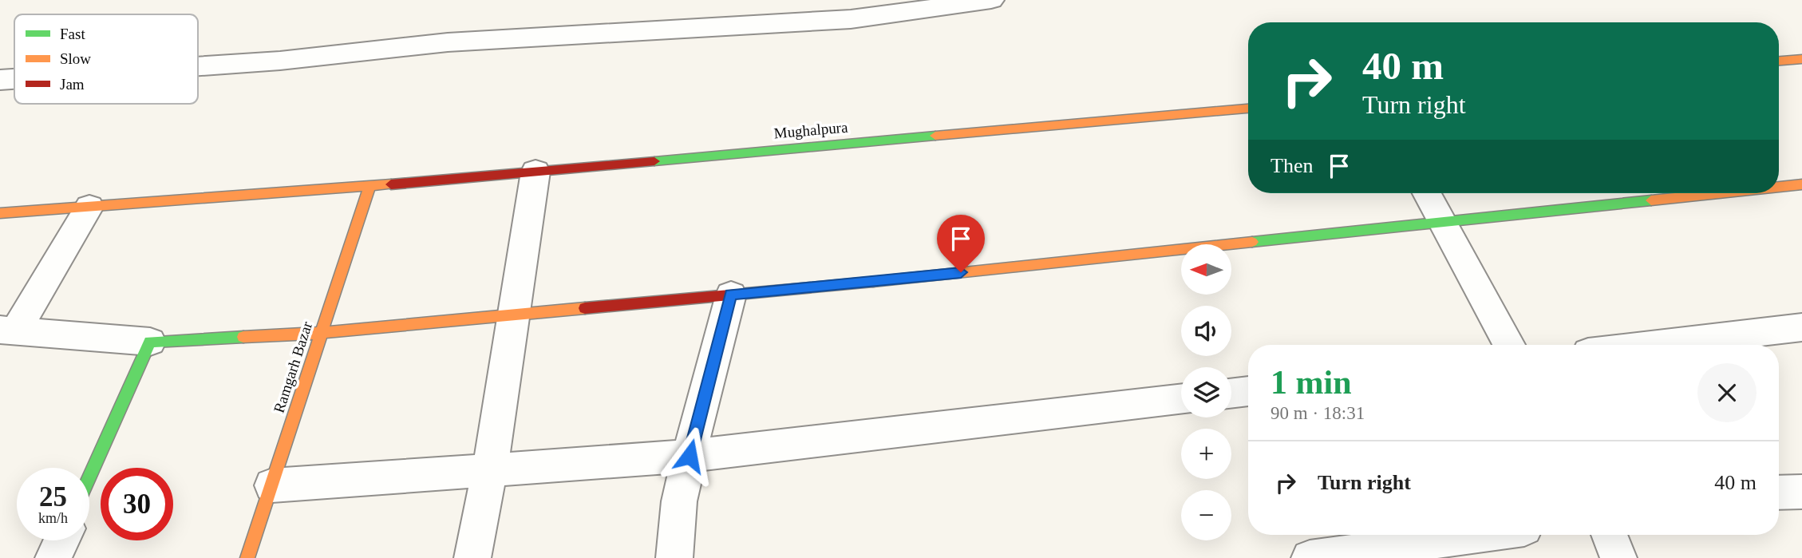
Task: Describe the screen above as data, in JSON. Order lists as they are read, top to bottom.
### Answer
{
  "streets": {
    "street": ["Mughalpura", "Ramgarh Bazar"]
  },
  "crossings": [
    ["Mughalpura", "Ramgarh Bazar"]
  ],
  "legend": ["Fast", "Slow", "Jam"],
  "north": "left",
  "page": {
    "turn": ["40 m", "Turn right"],
    "then": "Then",
    "map_buttons": ["+", "−"],
    "heading": ["1 min", "90 m · 18:31"],
    "list": [
      {
        "name": "Turn right",
        "value": "40 m"
      }
    ],
    "speed": "25 km/h",
    "limit": "30"
  }
}
